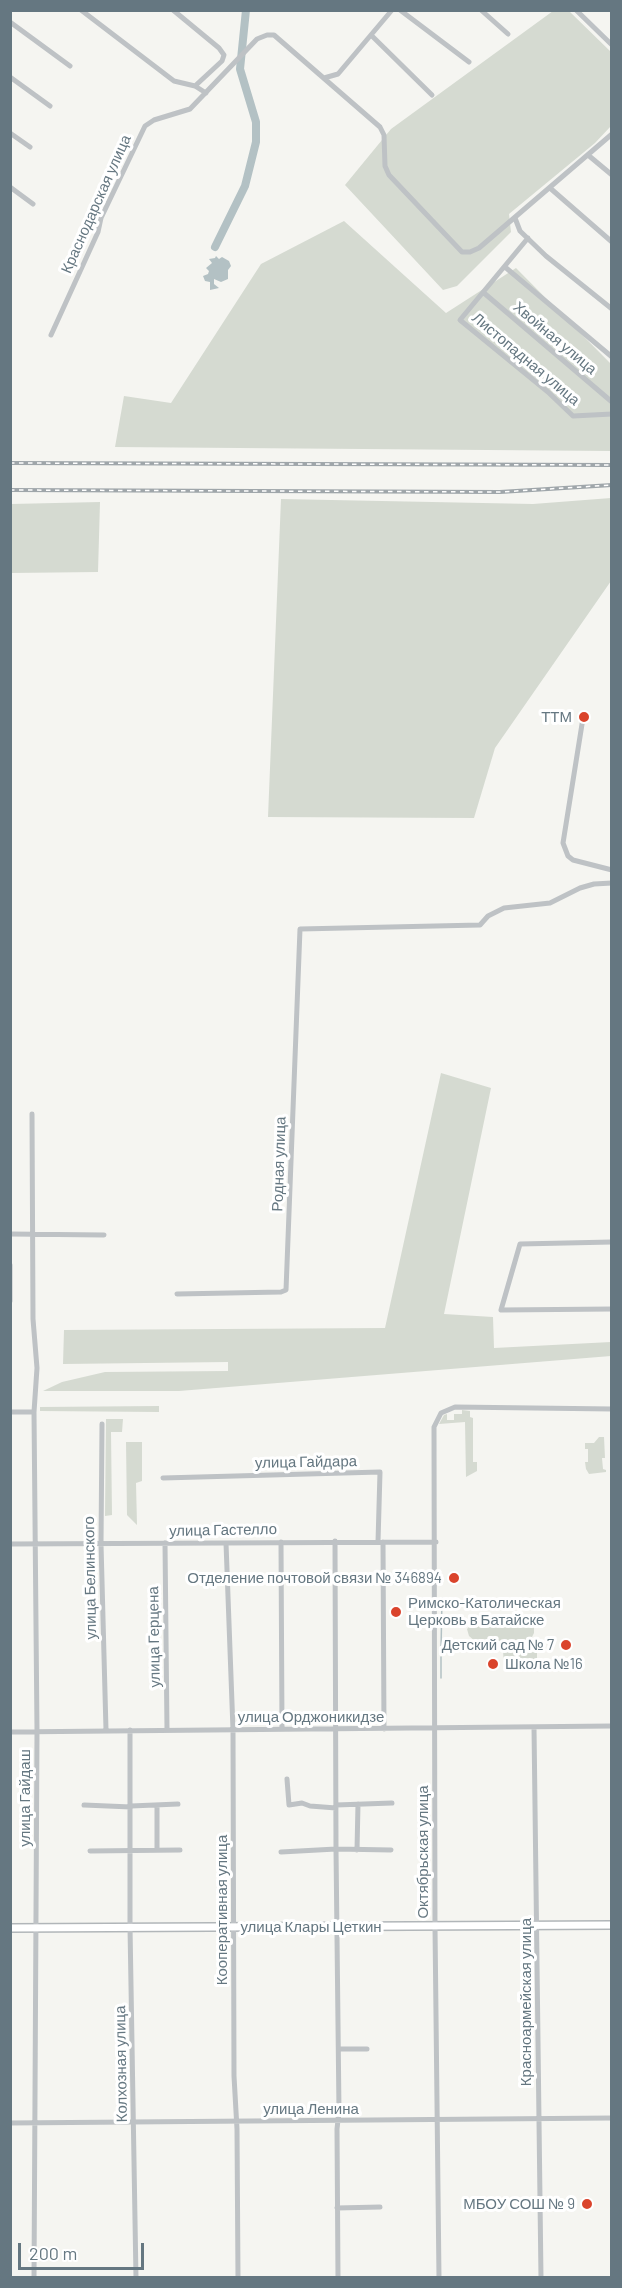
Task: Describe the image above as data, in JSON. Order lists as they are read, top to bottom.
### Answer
{
  "streets": {
    "main road": ["улица Клары Цеткин"],
    "street": [
      "Краснодарская улица",
      "Хвойная улица",
      "Листопадная улица",
      "Родная улица",
      "улица Гайдара",
      "улица Гастелло",
      "улица Белинского",
      "улица Герцена",
      "улица Орджоникидзе",
      "улица Гайдаш",
      "Октябрьская улица",
      "Кооперативная улица",
      "Красноармейская улица",
      "Колхозная улица",
      "улица Ленина"
    ]
  },
  "crossings": [
    ["Хвойная улица", "Листопадная улица"],
    ["улица Гайдара", "улица Гастелло"],
    ["улица Гастелло", "улица Белинского"],
    ["улица Гастелло", "улица Герцена"],
    ["улица Гастелло", "улица Гайдаш"],
    ["улица Гастелло", "Октябрьская улица"],
    ["улица Гастелло", "Кооперативная улица"],
    ["улица Белинского", "улица Орджоникидзе"],
    ["улица Герцена", "улица Орджоникидзе"],
    ["улица Орджоникидзе", "улица Гайдаш"],
    ["улица Орджоникидзе", "Октябрьская улица"],
    ["улица Орджоникидзе", "Кооперативная улица"],
    ["улица Орджоникидзе", "Красноармейская улица"],
    ["улица Орджоникидзе", "Колхозная улица"],
    ["улица Гайдаш", "улица Клары Цеткин"],
    ["улица Гайдаш", "улица Ленина"],
    ["Октябрьская улица", "улица Клары Цеткин"],
    ["Октябрьская улица", "улица Ленина"],
    ["Кооперативная улица", "улица Клары Цеткин"],
    ["Кооперативная улица", "улица Ленина"],
    ["улица Клары Цеткин", "Красноармейская улица"],
    ["улица Клары Цеткин", "Колхозная улица"],
    ["Красноармейская улица", "улица Ленина"],
    ["Колхозная улица", "улица Ленина"]
  ],
  "places": [
    "ТТМ",
    "Отделение почтовой связи № 346894",
    "Римско-Католическая Церковь в Батайске",
    "Детский сад № 7",
    "Школа №16",
    "МБОУ СОШ № 9"
  ],
  "scale_bar": "200 m"
}
